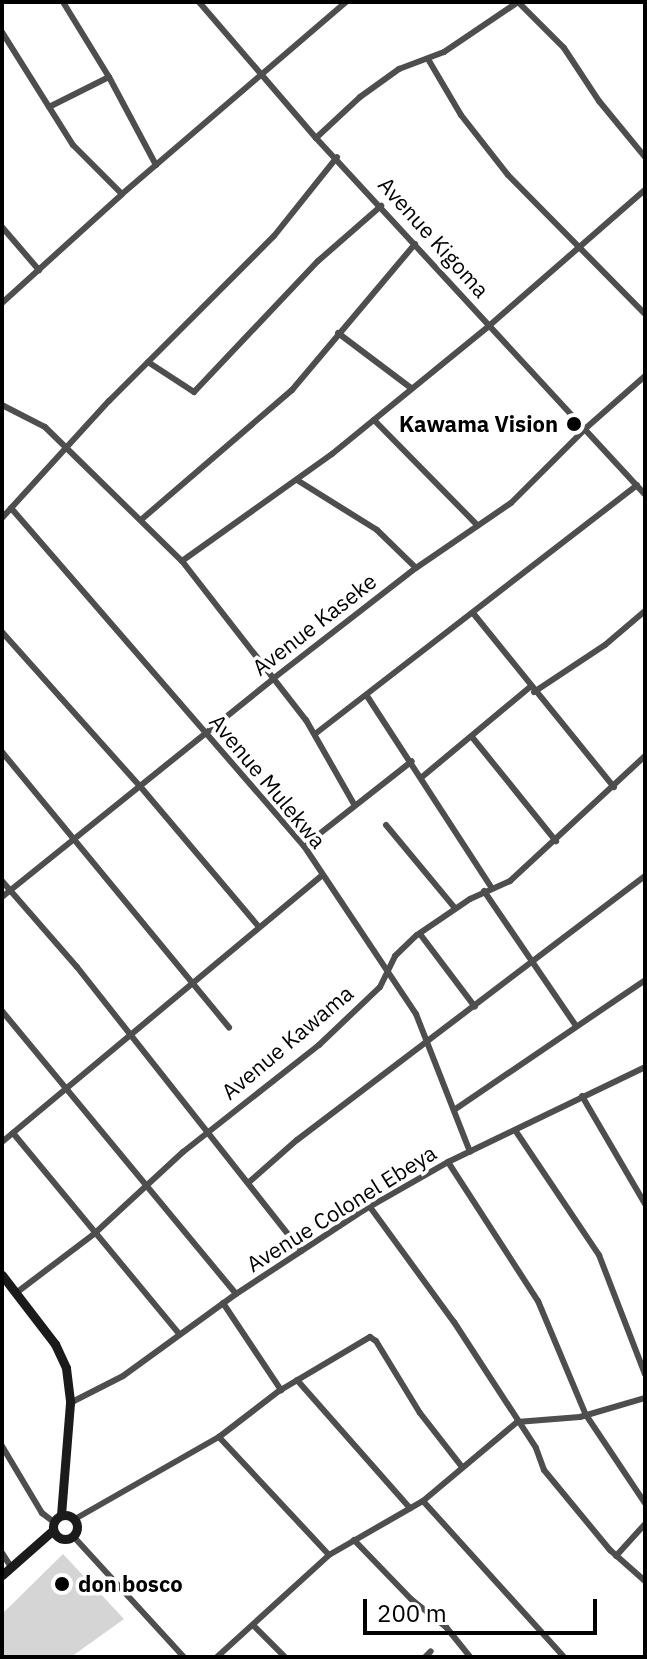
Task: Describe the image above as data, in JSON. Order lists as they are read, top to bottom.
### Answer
{
  "streets": {
    "street": [
      "Avenue Kigoma",
      "Avenue Kaseke",
      "Avenue Mulekwa",
      "Avenue Kawama",
      "Avenue Colonel Ebeya"
    ]
  },
  "crossings": [
    ["Avenue Kigoma", "Avenue Kaseke"],
    ["Avenue Kaseke", "Avenue Mulekwa"],
    ["Avenue Mulekwa", "Avenue Kawama"],
    ["Avenue Mulekwa", "Avenue Colonel Ebeya"]
  ],
  "places": ["Kawama Vision", "don bosco"],
  "scale_bar": "200 m"
}
